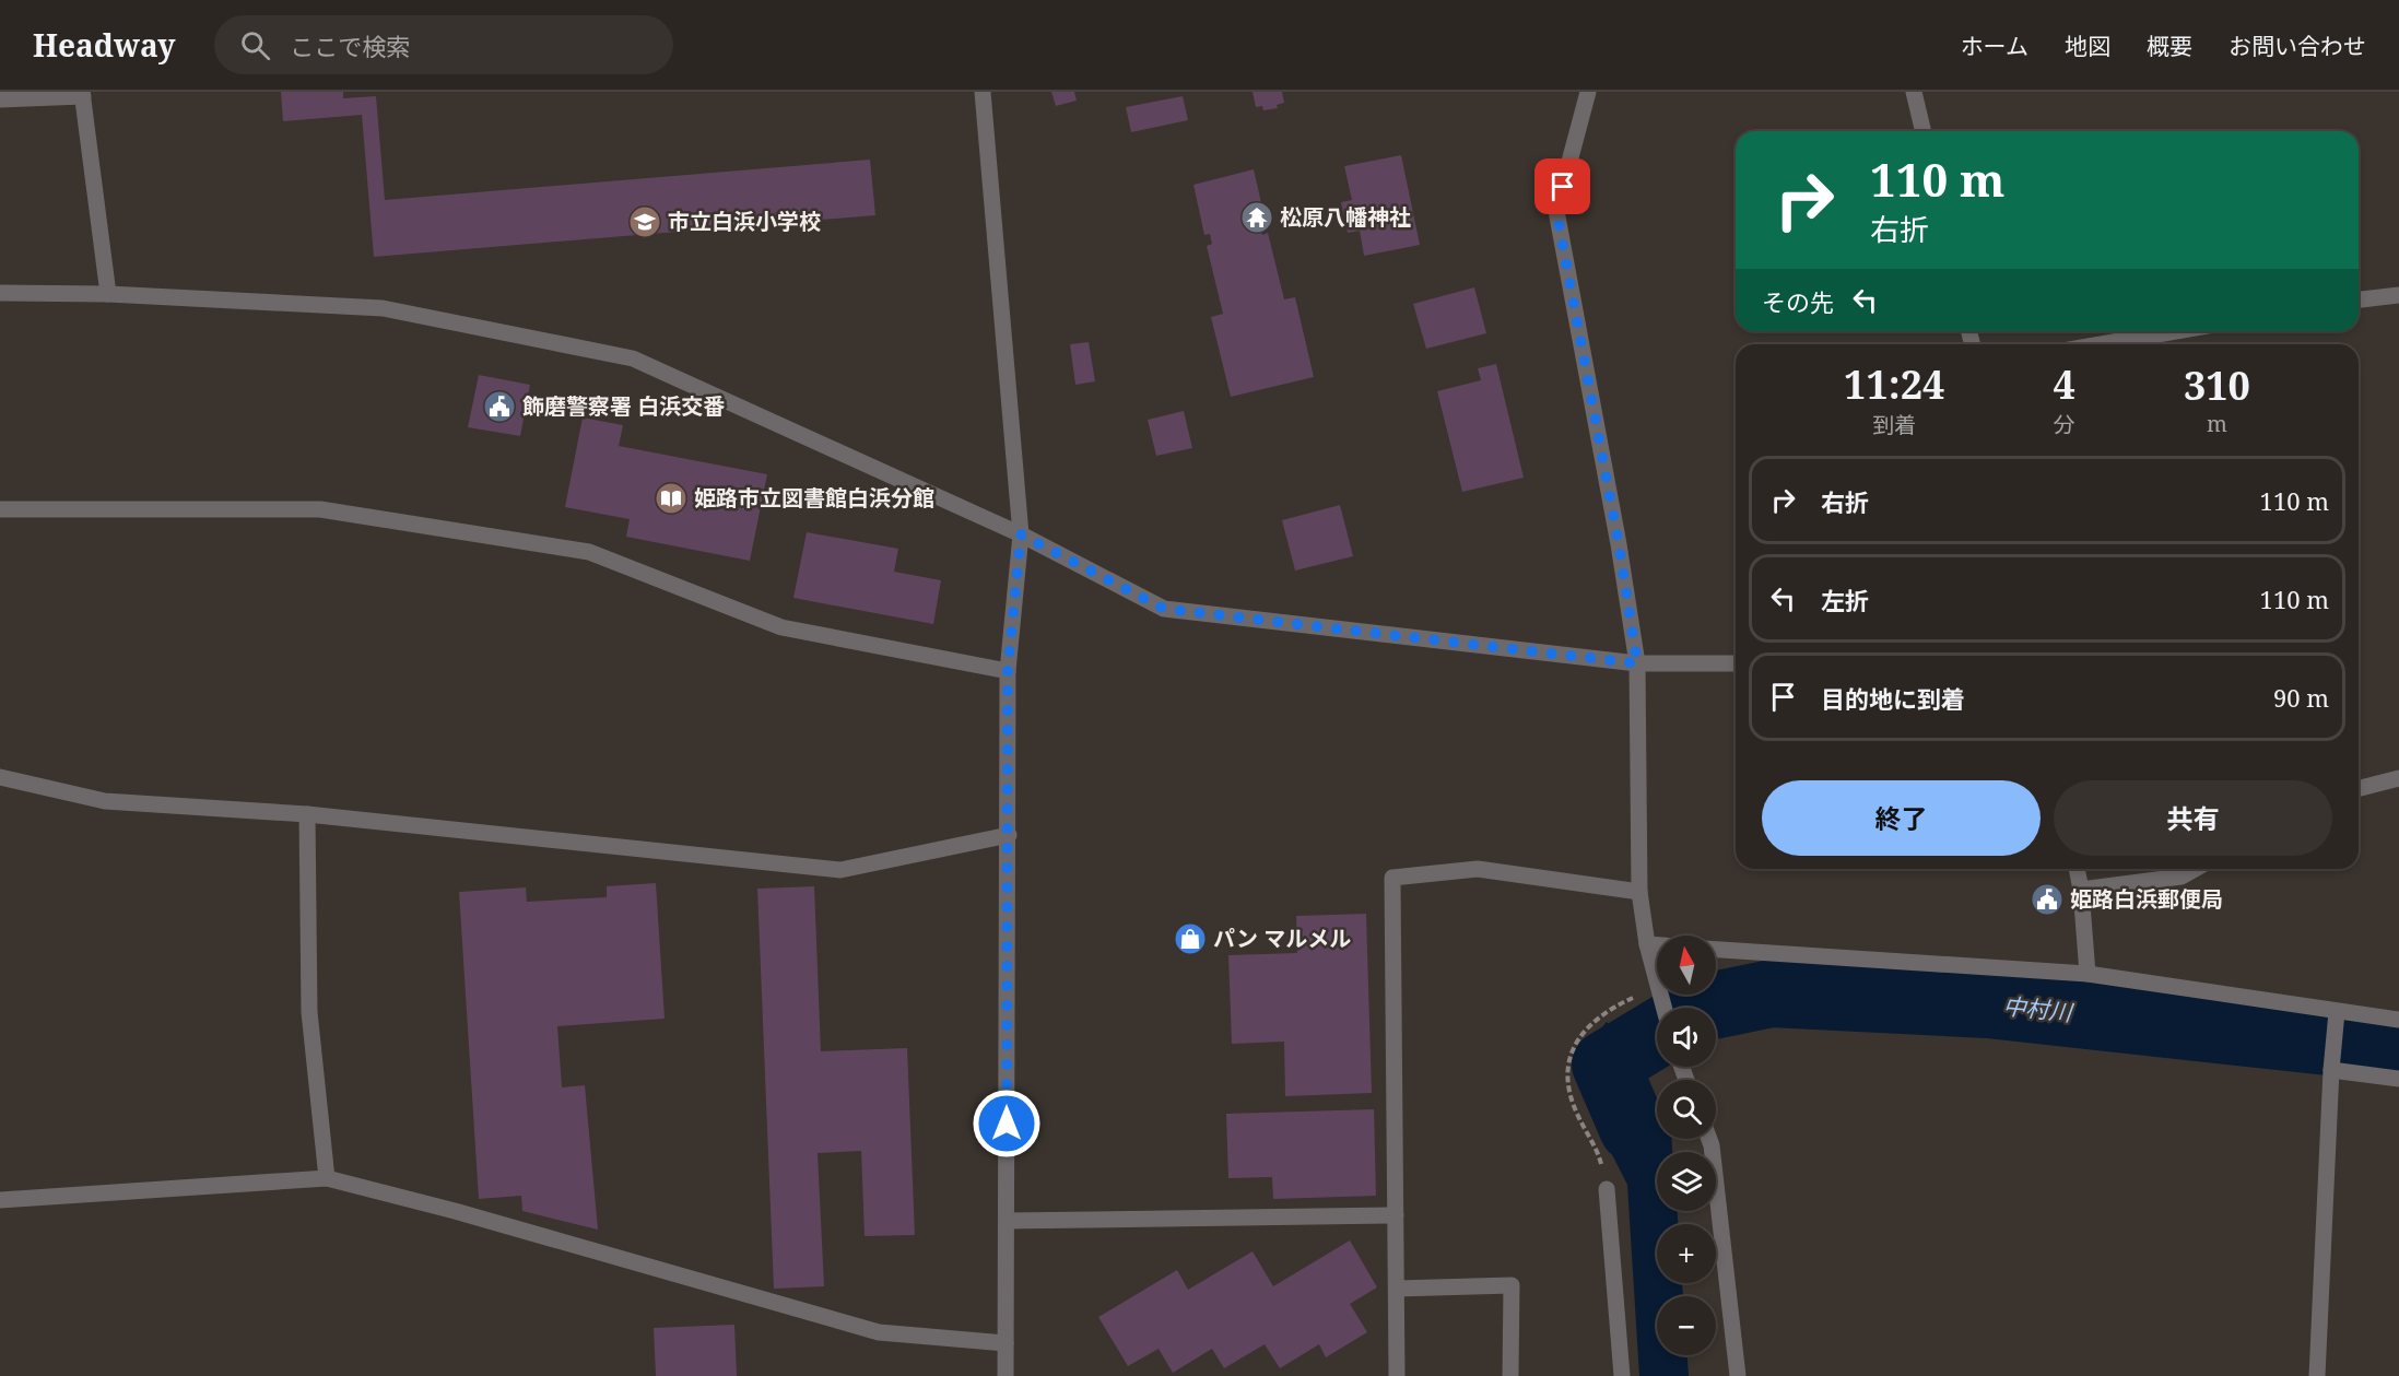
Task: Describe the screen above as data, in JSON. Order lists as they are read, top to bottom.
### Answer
{
  "water": ["中村川"],
  "places": {
    "temple": ["松原八幡神社"],
    "school or university": ["市立白浜小学校"],
    "public building": ["飾磨警察署 白浜交番", "姫路白浜郵便局"],
    "library": ["姫路市立図書館白浜分館"],
    "shop": ["パン マルメル"]
  },
  "north": "top",
  "page": {
    "header": "Headway",
    "search": "ここで検索",
    "nav": [
      "ホーム",
      "地図",
      "概要",
      "お問い合わせ"
    ],
    "turn": ["110 m", "右折"],
    "then": "その先",
    "eta": [
      "11:24",
      "到着",
      "4",
      "分",
      "310",
      "m"
    ],
    "list": [
      {
        "name": "右折",
        "value": "110 m"
      },
      {
        "name": "左折",
        "value": "110 m"
      },
      {
        "name": "目的地に到着",
        "value": "90 m"
      }
    ],
    "buttons": ["終了", "共有"],
    "map_buttons": ["+", "−"]
  }
}
